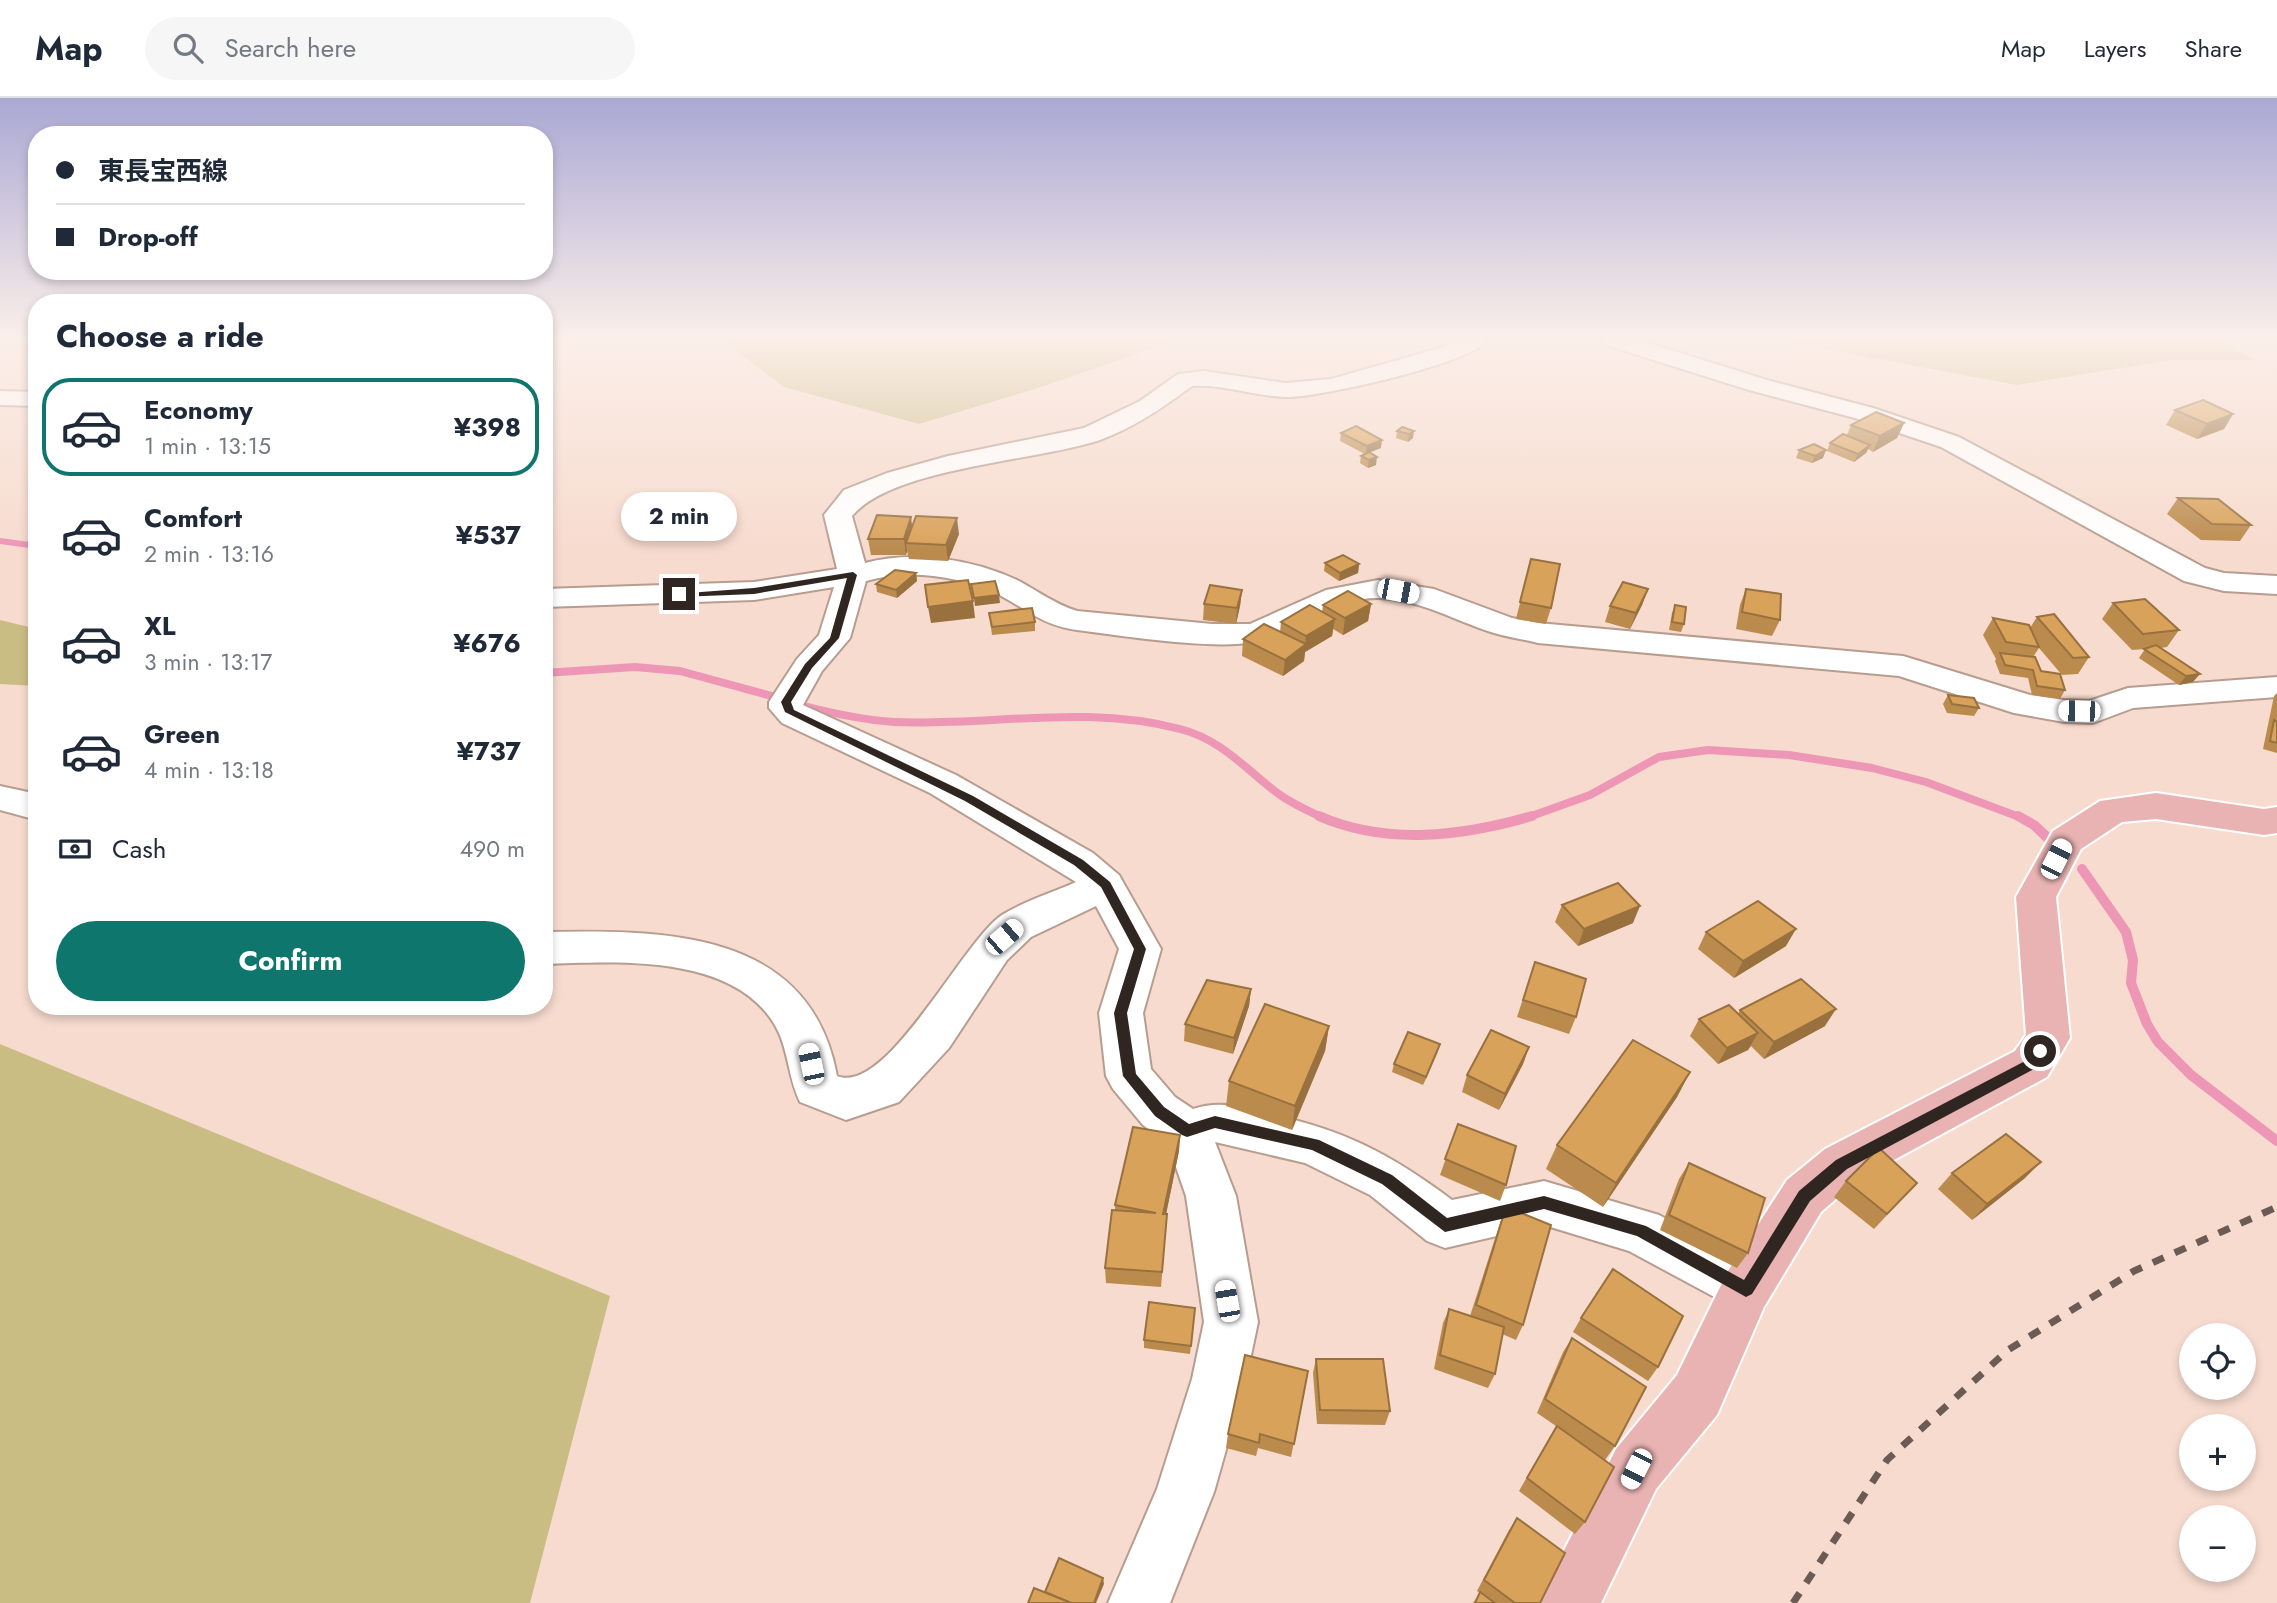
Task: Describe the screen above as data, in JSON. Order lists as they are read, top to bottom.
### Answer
{
  "page": {
    "header": "Map",
    "search": "Search here",
    "nav": ["Map", "Layers", "Share"],
    "banner": ["東長宝西線", "Drop-off"],
    "heading": "Choose a ride",
    "list": [
      {
        "name": "Economy",
        "note": "1 min · 13:15",
        "value": "¥398"
      },
      {
        "name": "Comfort",
        "note": "2 min · 13:16",
        "value": "¥537"
      },
      {
        "name": "XL",
        "note": "3 min · 13:17",
        "value": "¥676"
      },
      {
        "name": "Green",
        "note": "4 min · 13:18",
        "value": "¥737"
      }
    ],
    "bubble": "2 min",
    "pay": ["Cash", "490 m"],
    "buttons": "Confirm",
    "map_buttons": ["+", "−"]
  }
}
